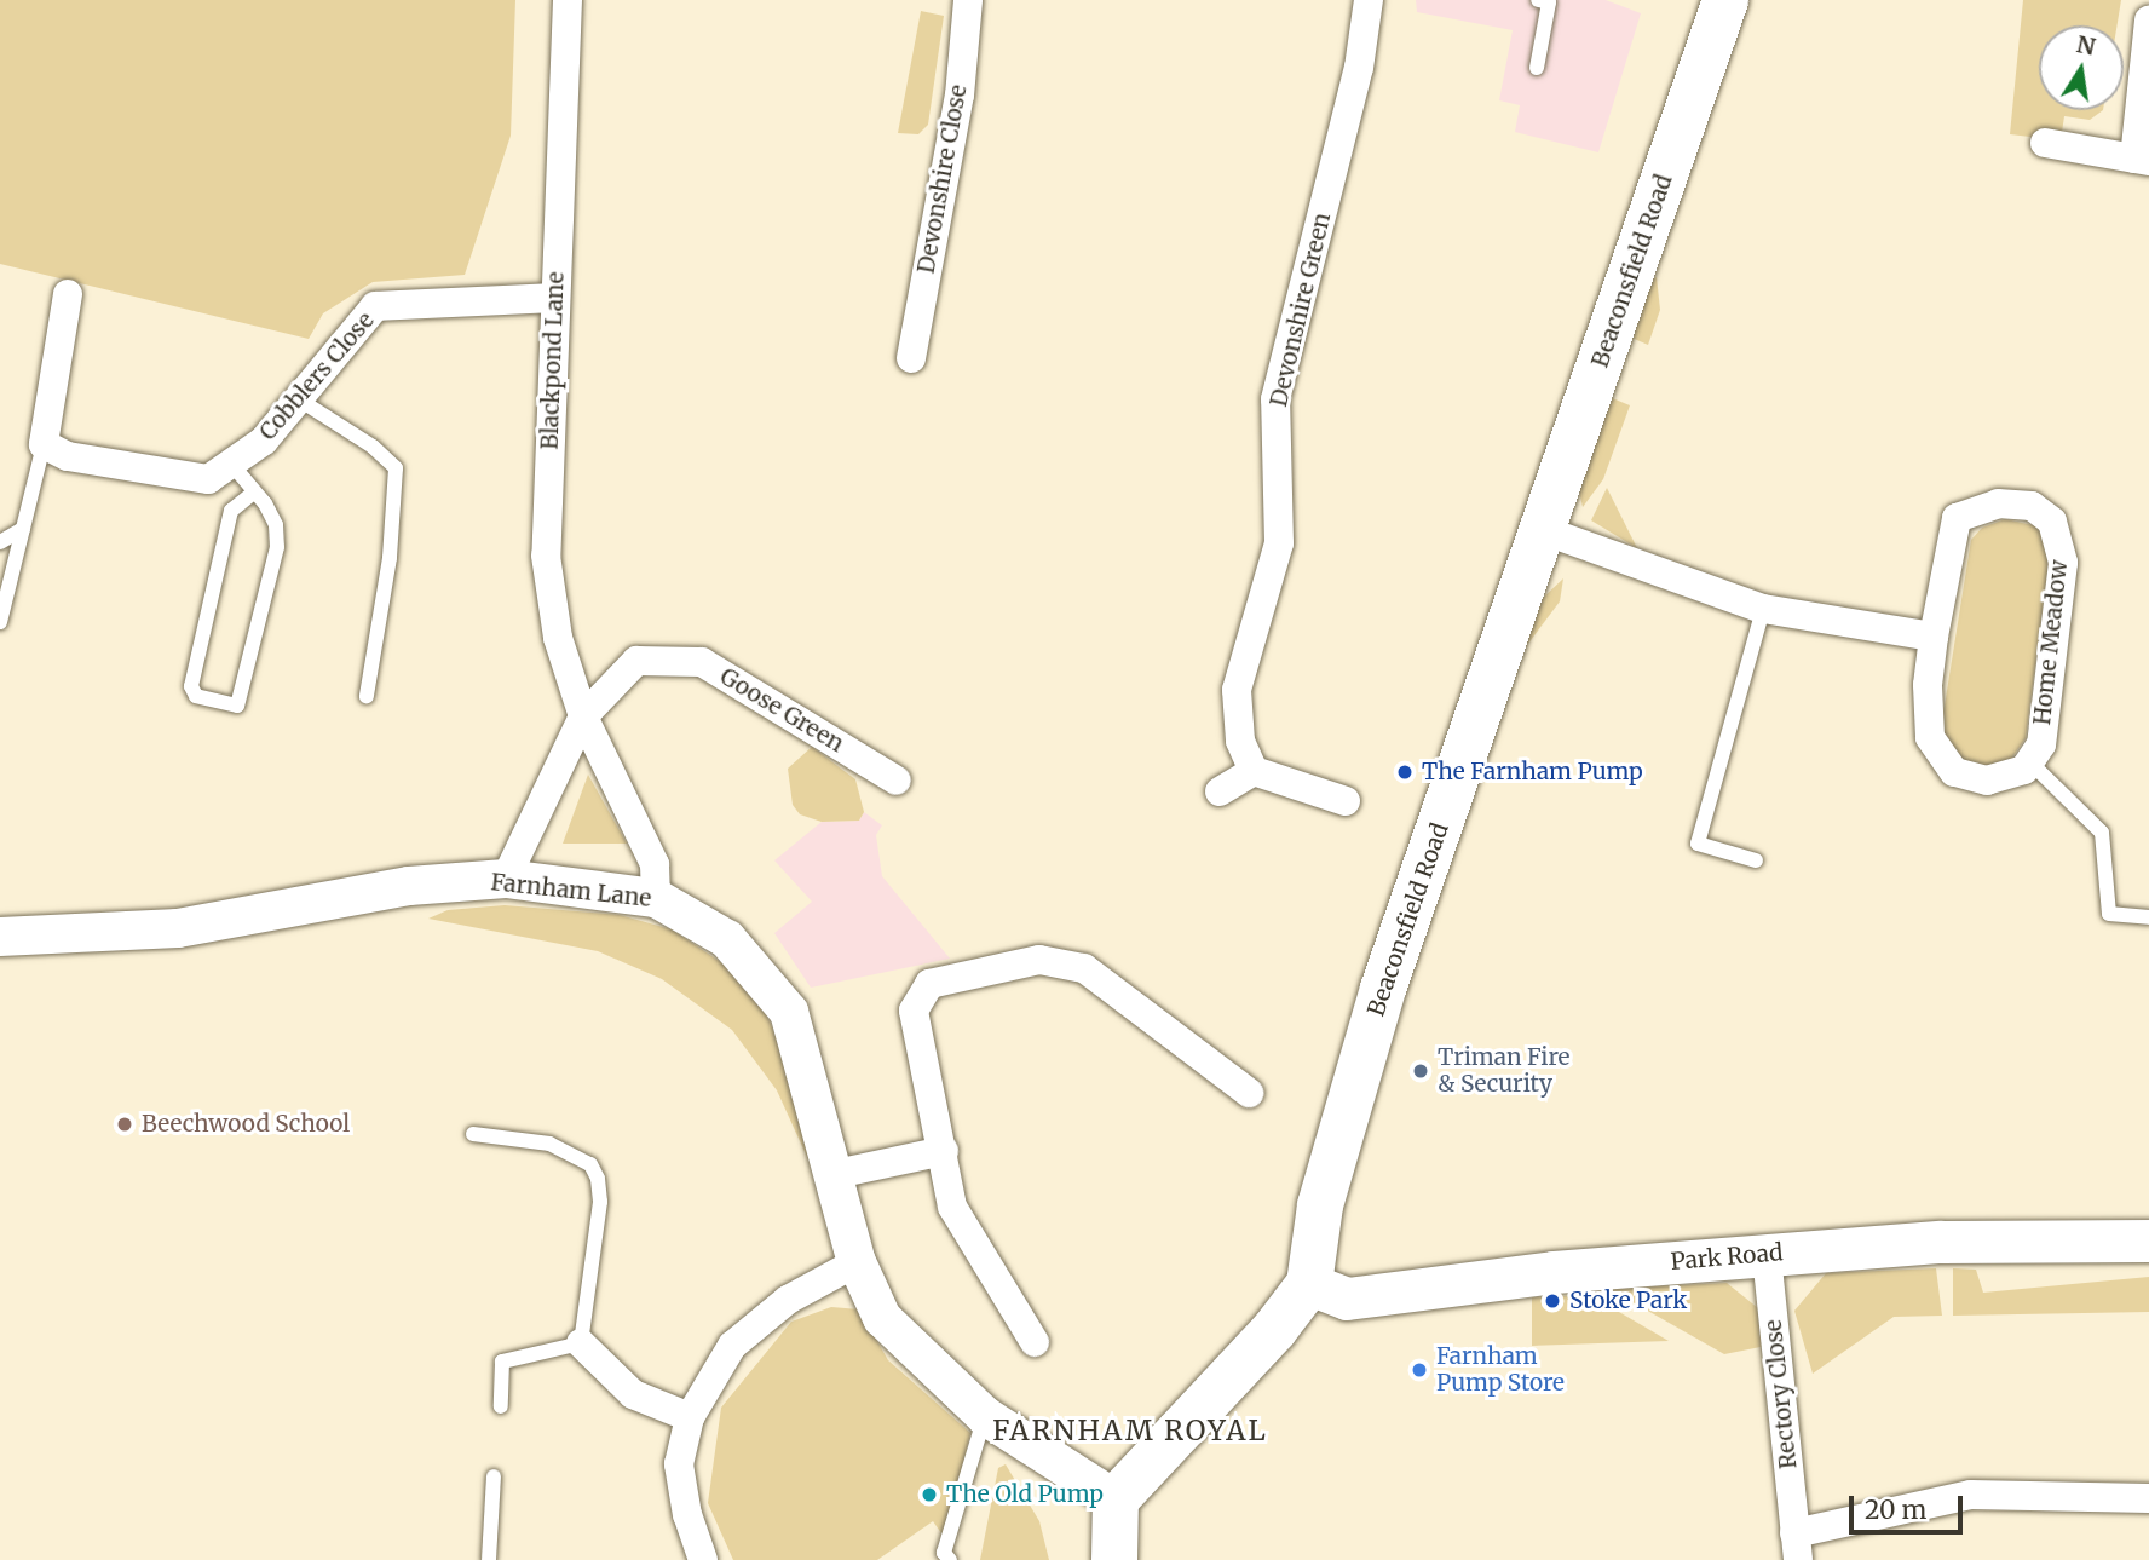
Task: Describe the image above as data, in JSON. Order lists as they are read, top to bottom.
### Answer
{
  "streets": {
    "main road": ["Beaconsfield Road", "Park Road"],
    "street": [
      "Devonshire Close",
      "Devonshire Green",
      "Blackpond Lane",
      "Cobblers Close",
      "Home Meadow",
      "Goose Green",
      "Farnham Lane",
      "Rectory Close"
    ]
  },
  "crossings": [
    ["Beaconsfield Road", "Park Road"],
    ["Blackpond Lane", "Cobblers Close"],
    ["Blackpond Lane", "Goose Green"],
    ["Blackpond Lane", "Farnham Lane"],
    ["Park Road", "Rectory Close"]
  ],
  "districts": ["FARNHAM ROYAL"],
  "places": [
    "The Farnham Pump",
    "Triman Fire & Security",
    "Beechwood School",
    "Stoke Park",
    "Farnham Pump Store",
    "The Old Pump"
  ],
  "scale_bar": "20 m",
  "north": "top"
}
